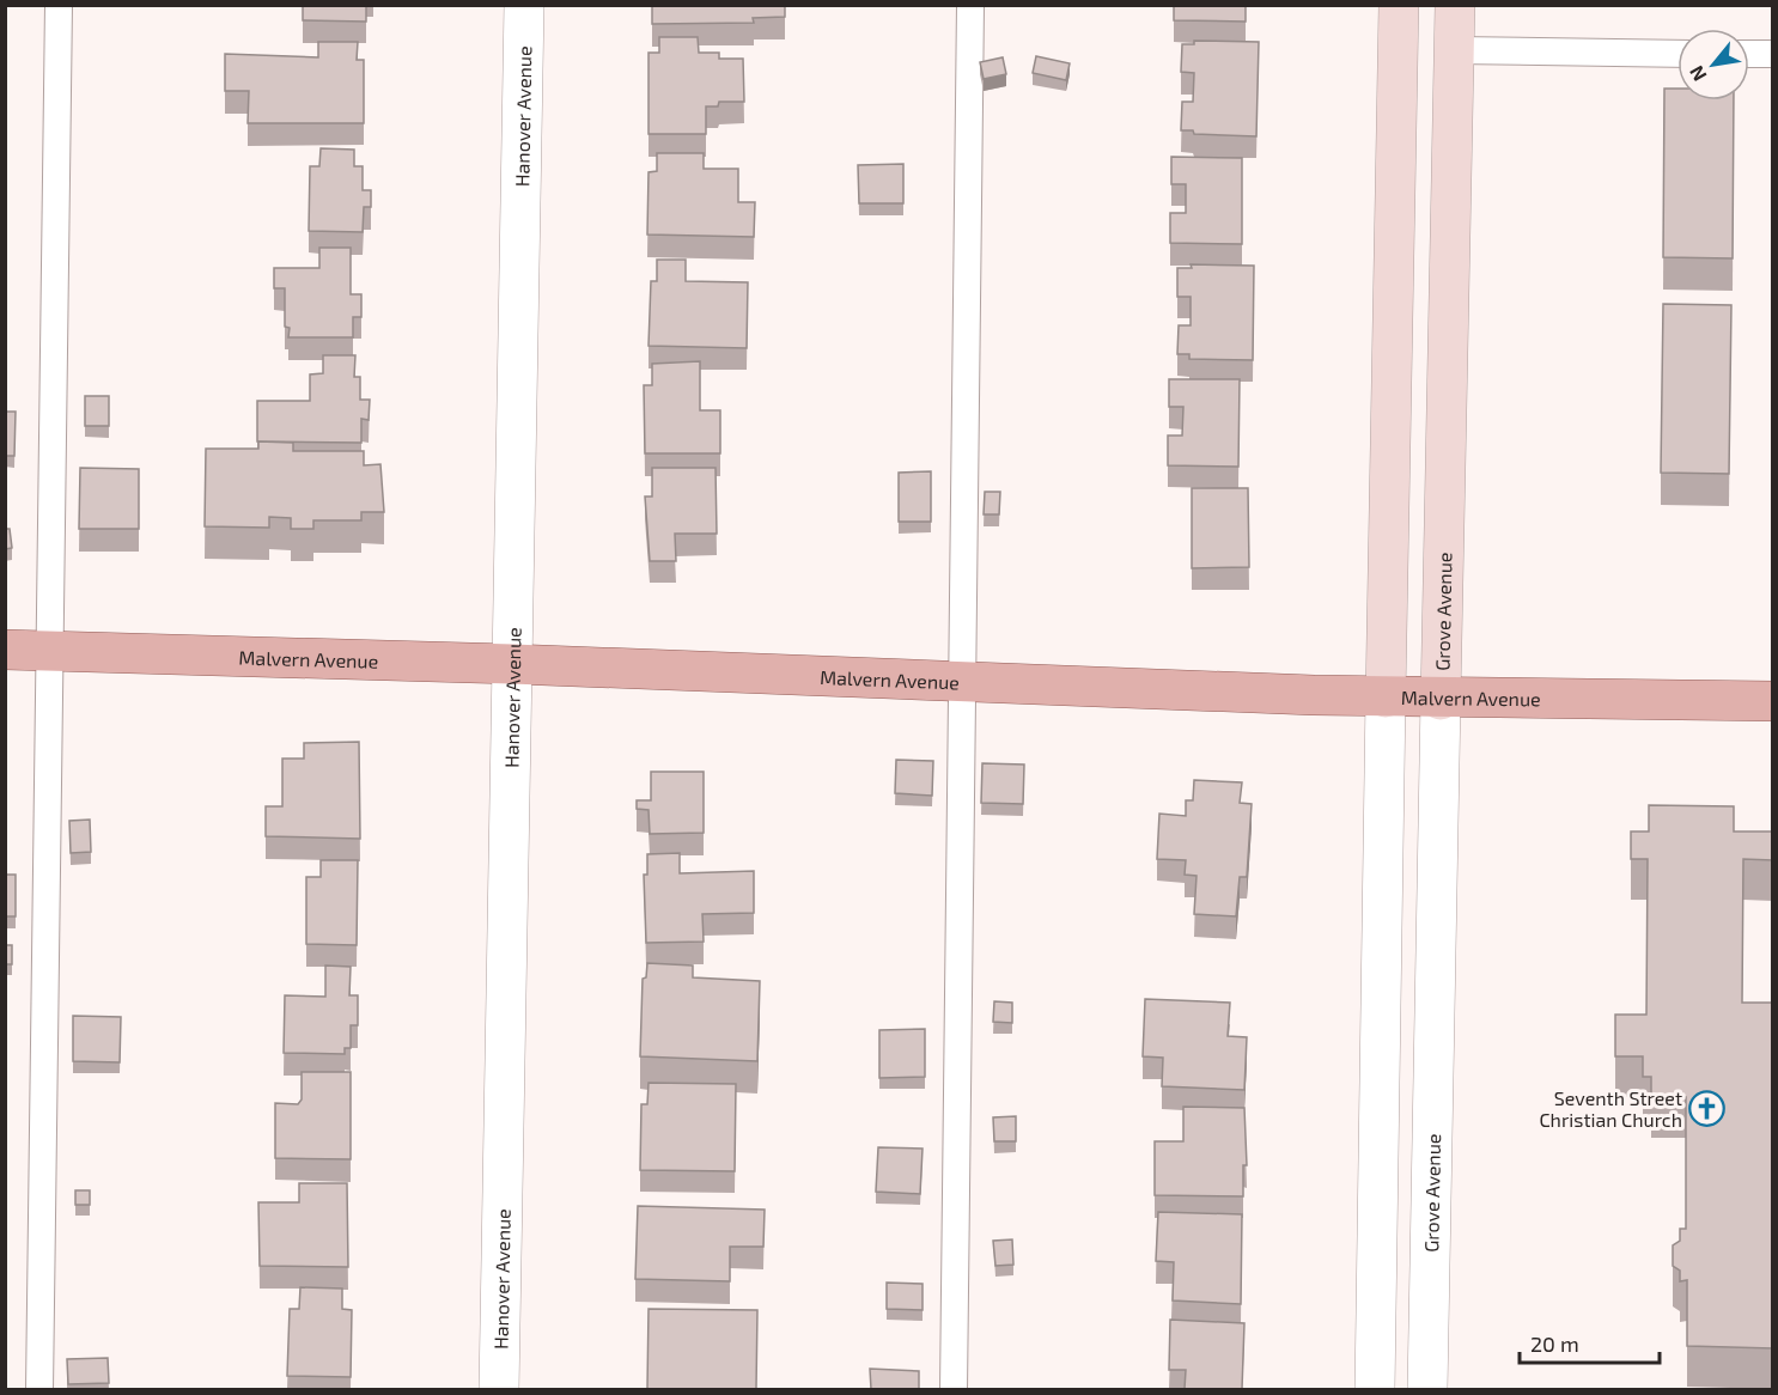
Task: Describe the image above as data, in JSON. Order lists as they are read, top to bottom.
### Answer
{
  "streets": {
    "main road": ["Grove Avenue", "Malvern Avenue"],
    "street": ["Hanover Avenue"]
  },
  "crossings": [
    ["Hanover Avenue", "Malvern Avenue"],
    ["Grove Avenue", "Malvern Avenue"]
  ],
  "places": {
    "church": ["Seventh Street Christian Church"]
  },
  "scale_bar": "20 m",
  "north": "bottom left"
}
